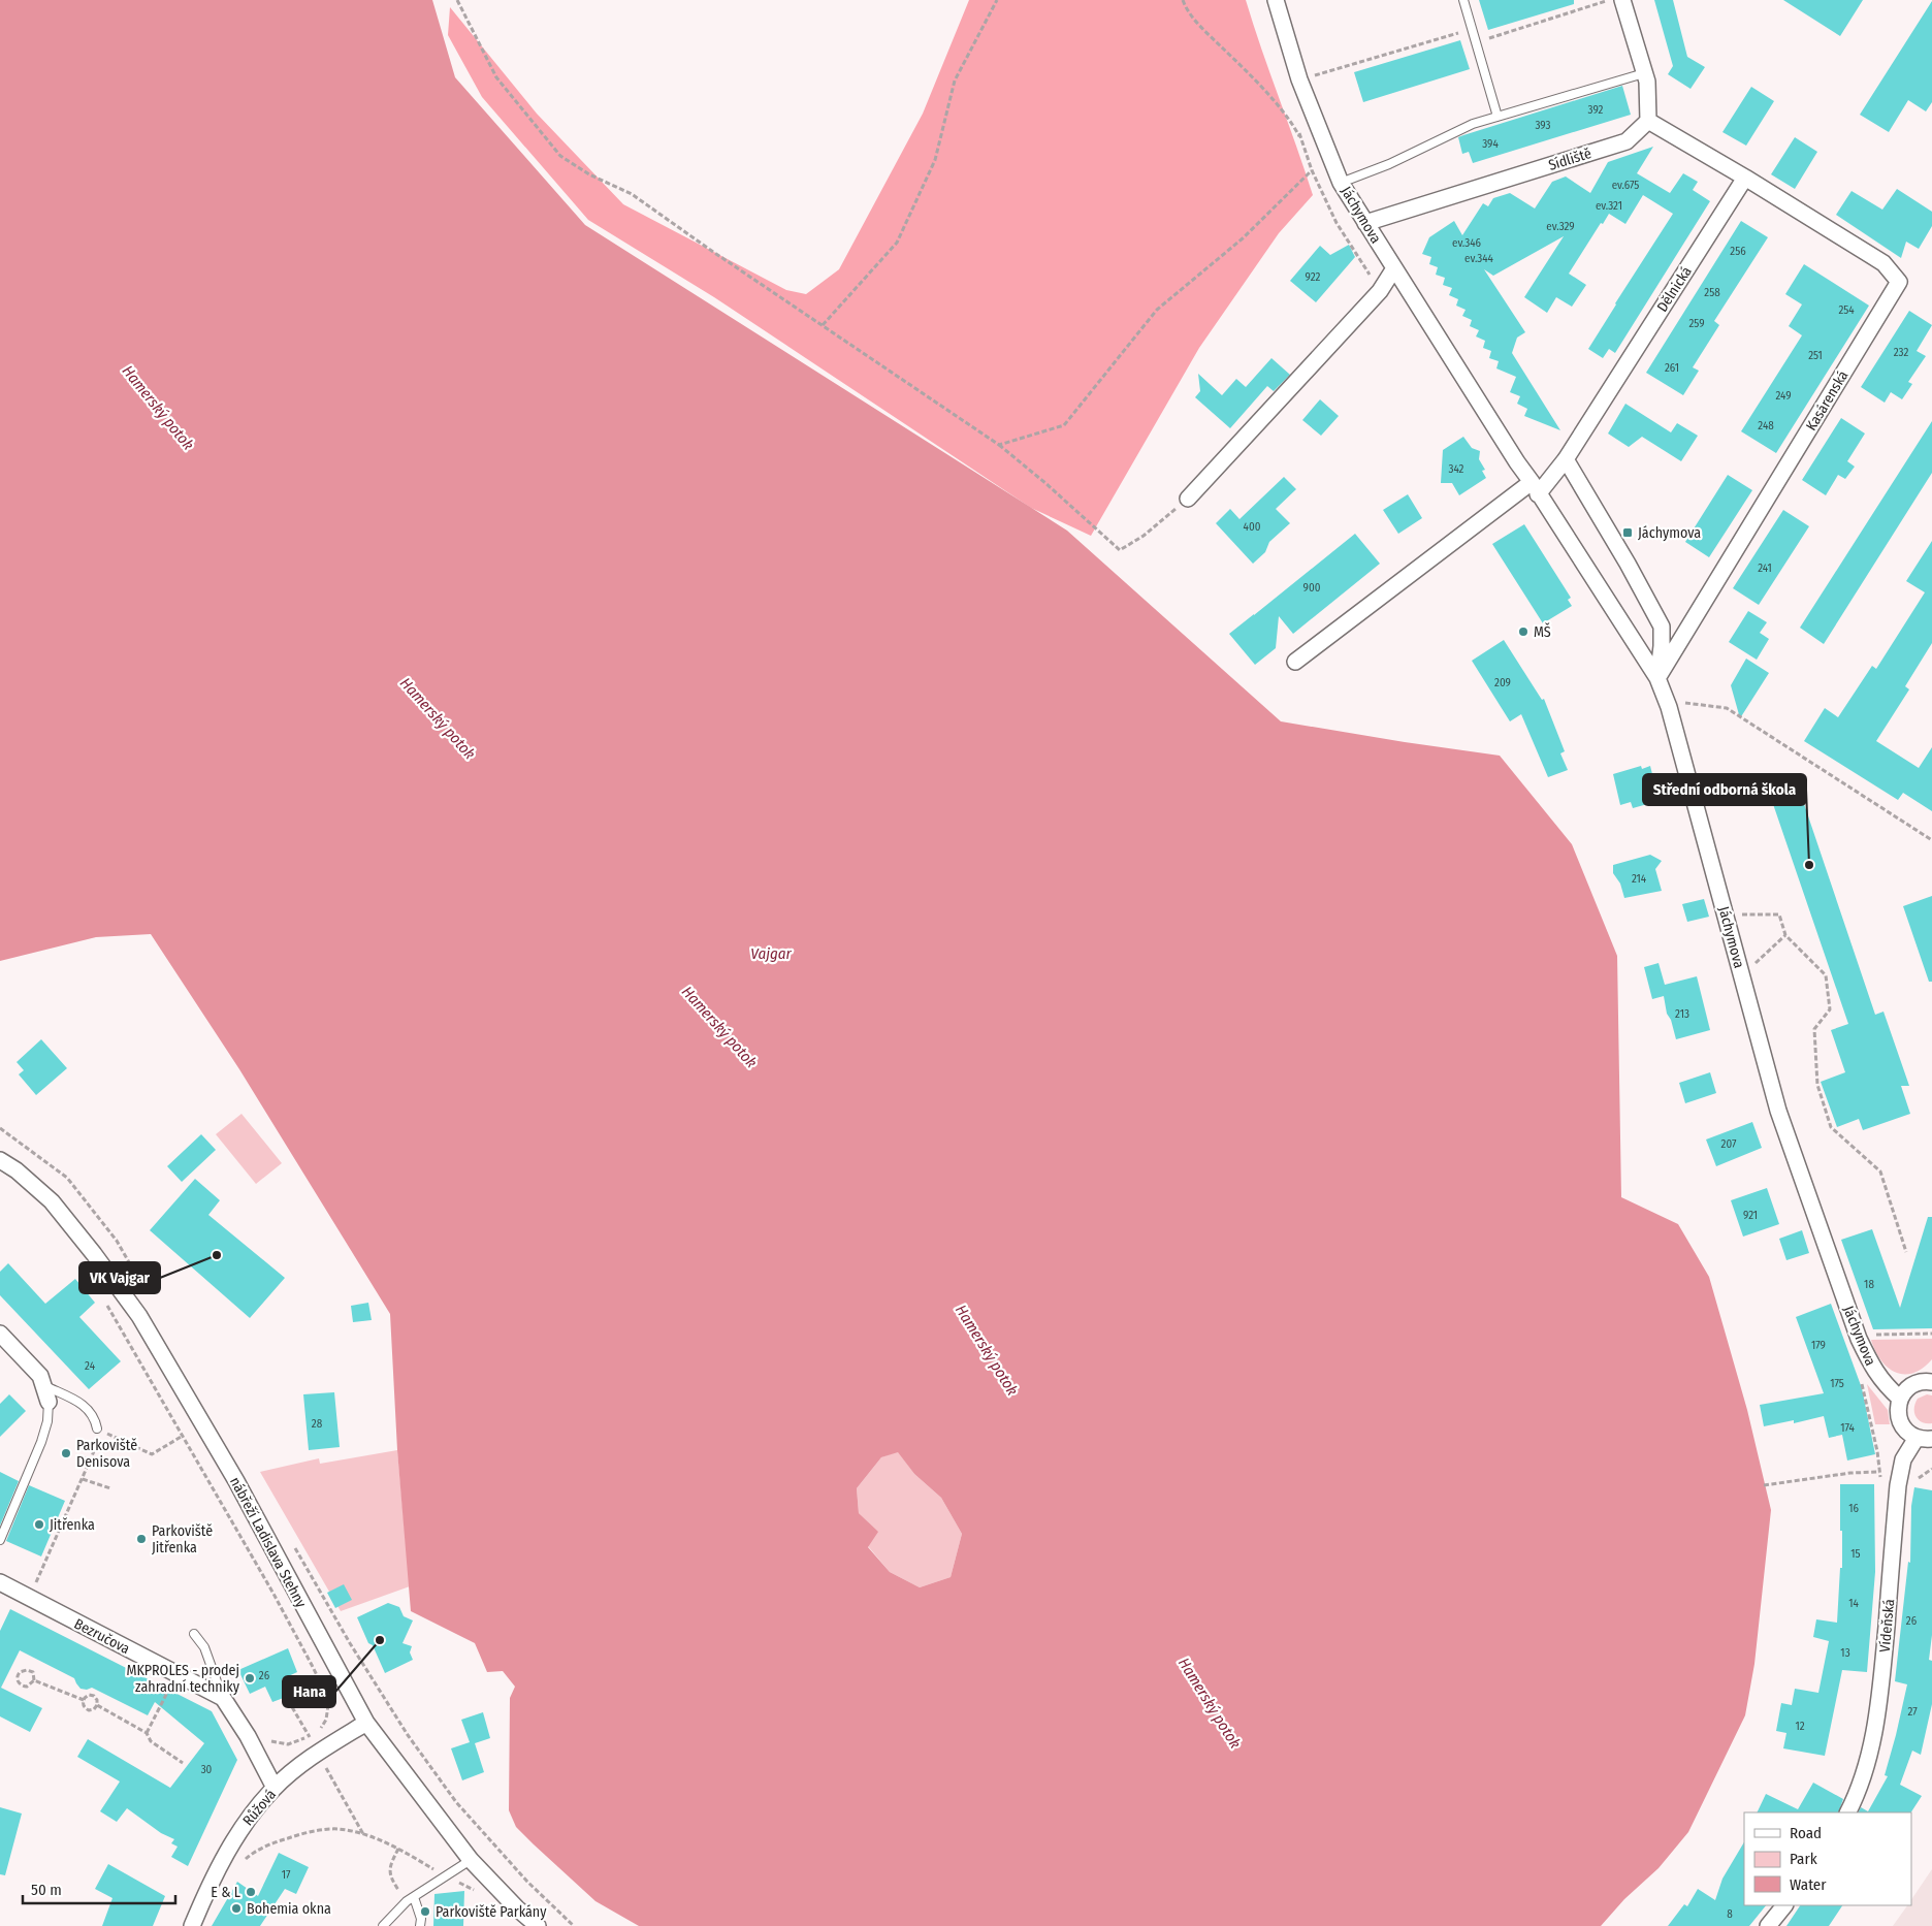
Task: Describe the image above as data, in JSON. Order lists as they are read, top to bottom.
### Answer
{
  "streets": {
    "street": [
      "Sídliště",
      "Jáchymova",
      "Dělnická",
      "Kasárenská",
      "nábřeží Ladislava Stehny",
      "Vídeňská",
      "Bezručova",
      "Růžová"
    ]
  },
  "crossings": [
    ["Sídliště", "Jáchymova"],
    ["Jáchymova", "Dělnická"],
    ["Jáchymova", "Kasárenská"],
    ["Jáchymova", "Vídeňská"],
    ["Dělnická", "Kasárenská"],
    ["nábřeží Ladislava Stehny", "Růžová"],
    ["Bezručova", "Růžová"]
  ],
  "water": ["Hamerský potok", "Vajgar"],
  "places": {
    "transit": ["Jáchymova"],
    "other": [
      "MŠ",
      "Střední odborná škola",
      "VK Vajgar",
      "Parkoviště Denisova",
      "Jitřenka",
      "Parkoviště Jitřenka",
      "Hana",
      "MKPROLES - prodej zahradní techniky",
      "E & L",
      "Bohemia okna",
      "Parkoviště Parkány"
    ]
  },
  "house_numbers": [
    "392",
    "393",
    "394",
    "ev.675",
    "ev.321",
    "ev.329",
    "ev.346",
    "256",
    "ev.344",
    "922",
    "258",
    "254",
    "259",
    "232",
    "251",
    "261",
    "249",
    "248",
    "342",
    "400",
    "241",
    "900",
    "209",
    "214",
    "213",
    "207",
    "921",
    "18",
    "179",
    "24",
    "175",
    "28",
    "174",
    "16",
    "15",
    "14",
    "26",
    "13",
    "26",
    "27",
    "12",
    "30",
    "17",
    "8"
  ],
  "legend": ["Road", "Park", "Water"],
  "scale_bar": "50 m"
}
